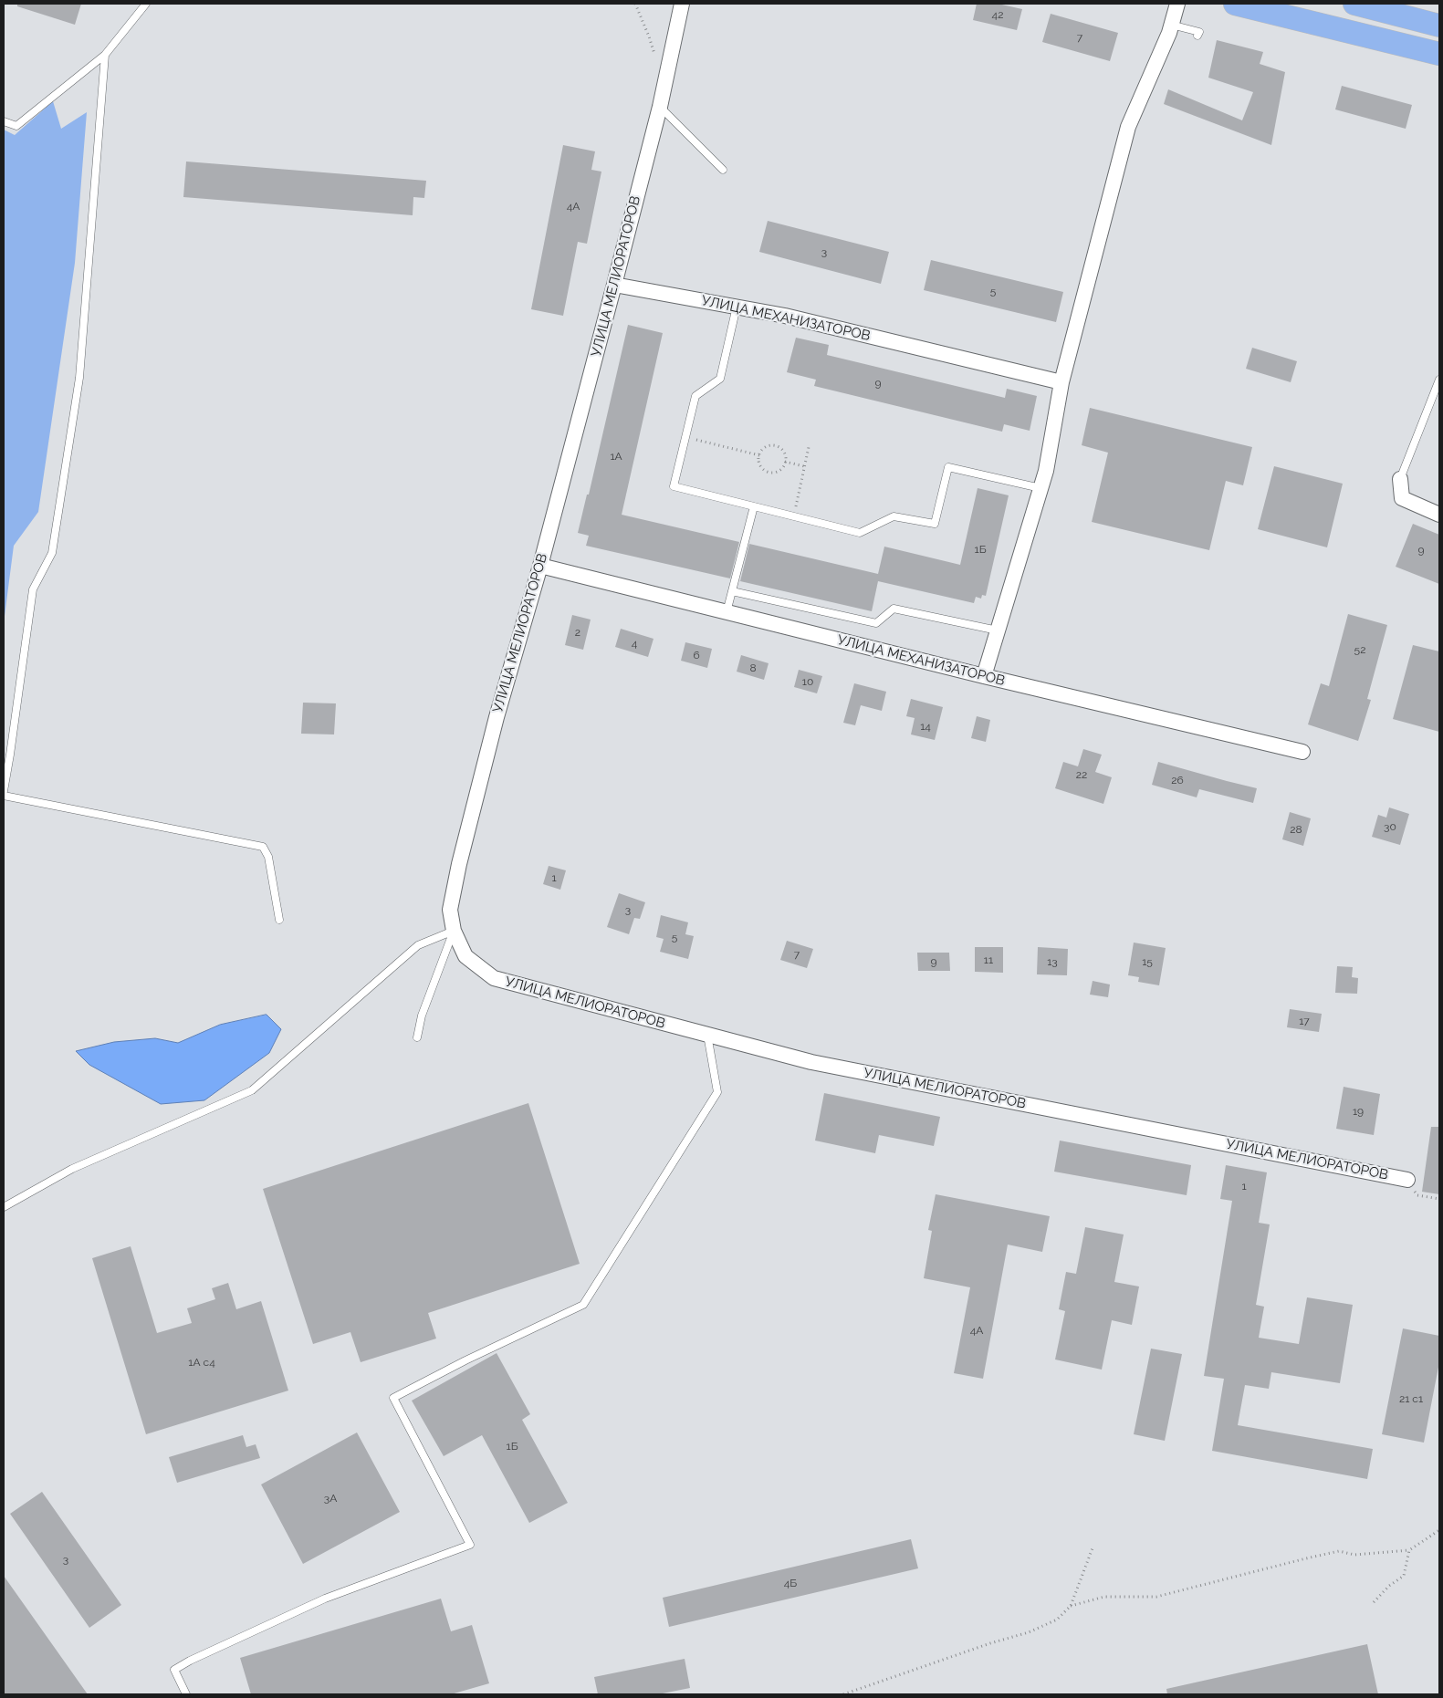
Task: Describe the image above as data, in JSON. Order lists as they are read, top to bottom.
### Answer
{
  "streets": {
    "street": ["УЛИЦА МЕЛИОРАТОРОВ", "УЛИЦА МЕХАНИЗАТОРОВ"]
  },
  "crossings": [
    ["УЛИЦА МЕЛИОРАТОРОВ", "УЛИЦА МЕХАНИЗАТОРОВ"]
  ],
  "house_numbers": [
    "42",
    "7",
    "4А",
    "3",
    "5",
    "9",
    "1А",
    "1Б",
    "9",
    "2",
    "4",
    "52",
    "6",
    "8",
    "10",
    "14",
    "22",
    "26",
    "30",
    "28",
    "1",
    "3",
    "5",
    "7",
    "11",
    "9",
    "13",
    "15",
    "17",
    "19",
    "1",
    "4А",
    "1А с4",
    "21 с1",
    "1Б",
    "3А",
    "3",
    "4Б"
  ]
}
